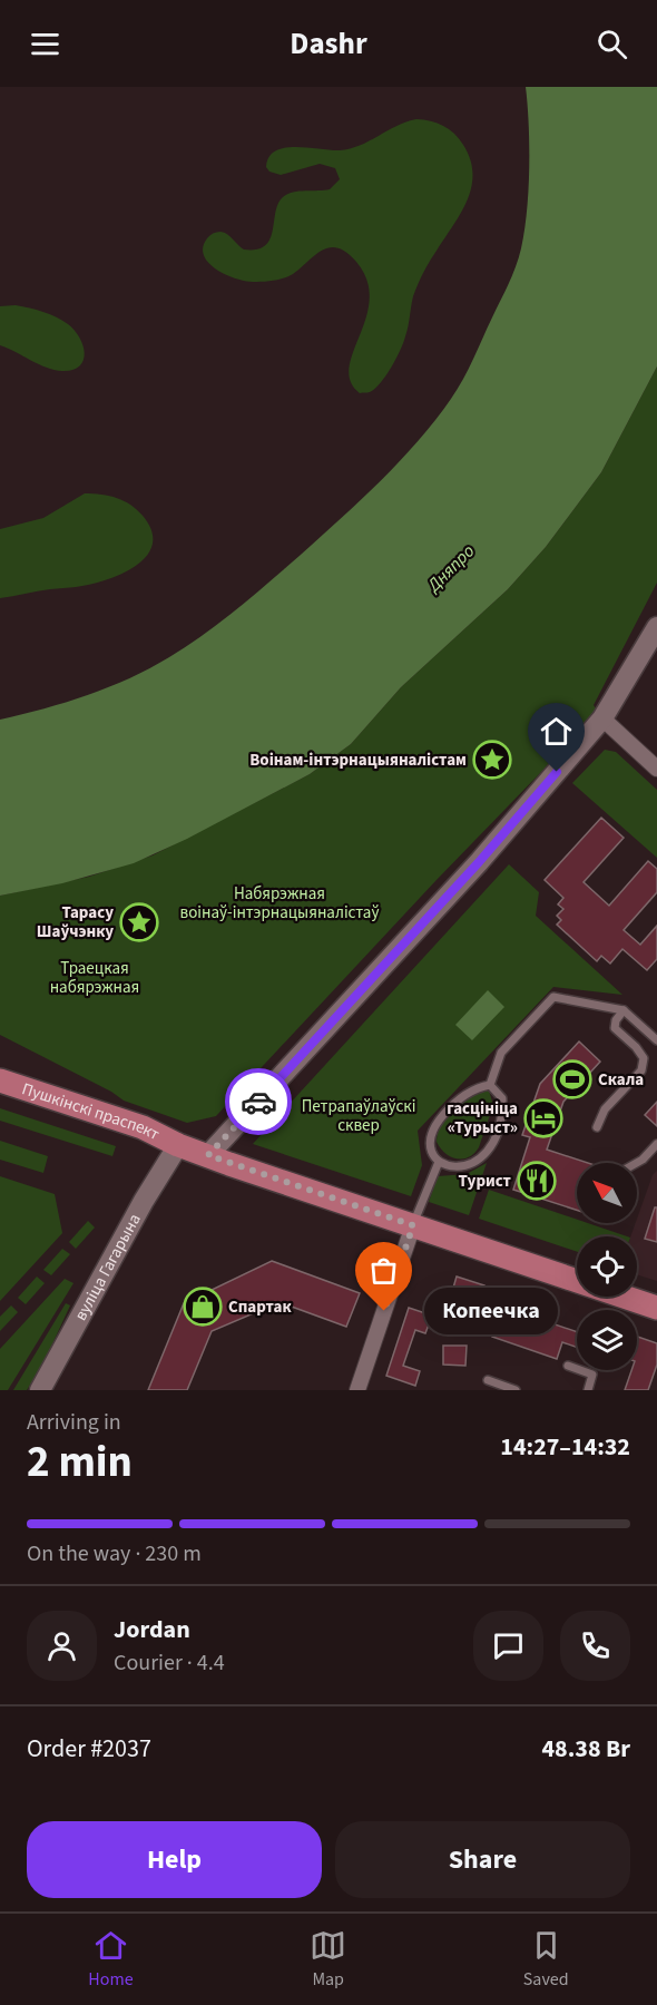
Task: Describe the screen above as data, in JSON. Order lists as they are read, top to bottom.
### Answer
{
  "streets": {
    "main road": ["Пушкінскі праспект", "вуліца Гагарына"]
  },
  "crossings": [
    ["Пушкінскі праспект", "вуліца Гагарына"]
  ],
  "water": ["Дняпро"],
  "parks": ["Набярэжная воінаў-інтэрнацыяналістаў", "Траецкая набярэжная", "Петрапаўлаўскі сквер"],
  "places": {
    "place": ["Воінам-інтэрнацыяналістам", "Тарасу Шаўчэнку"],
    "sports": ["Скала"],
    "hotel": ["гасцініца «Турыст»"],
    "restaurant": ["Турист"],
    "shop": ["Спартак"],
    "other": ["Копеечка"]
  },
  "north": "top left",
  "page": {
    "header": "Dashr",
    "bubble": "Копеечка",
    "heading": ["2 min", "Arriving in", "14:27–14:32"],
    "panel": [
      "Jordan",
      "Courier · 4.4",
      "Order #2037",
      "48.38 Br"
    ],
    "bar": "On the way · 230 m",
    "buttons": ["Help", "Share"],
    "tabs": ["Home", "Map", "Saved"]
  }
}
